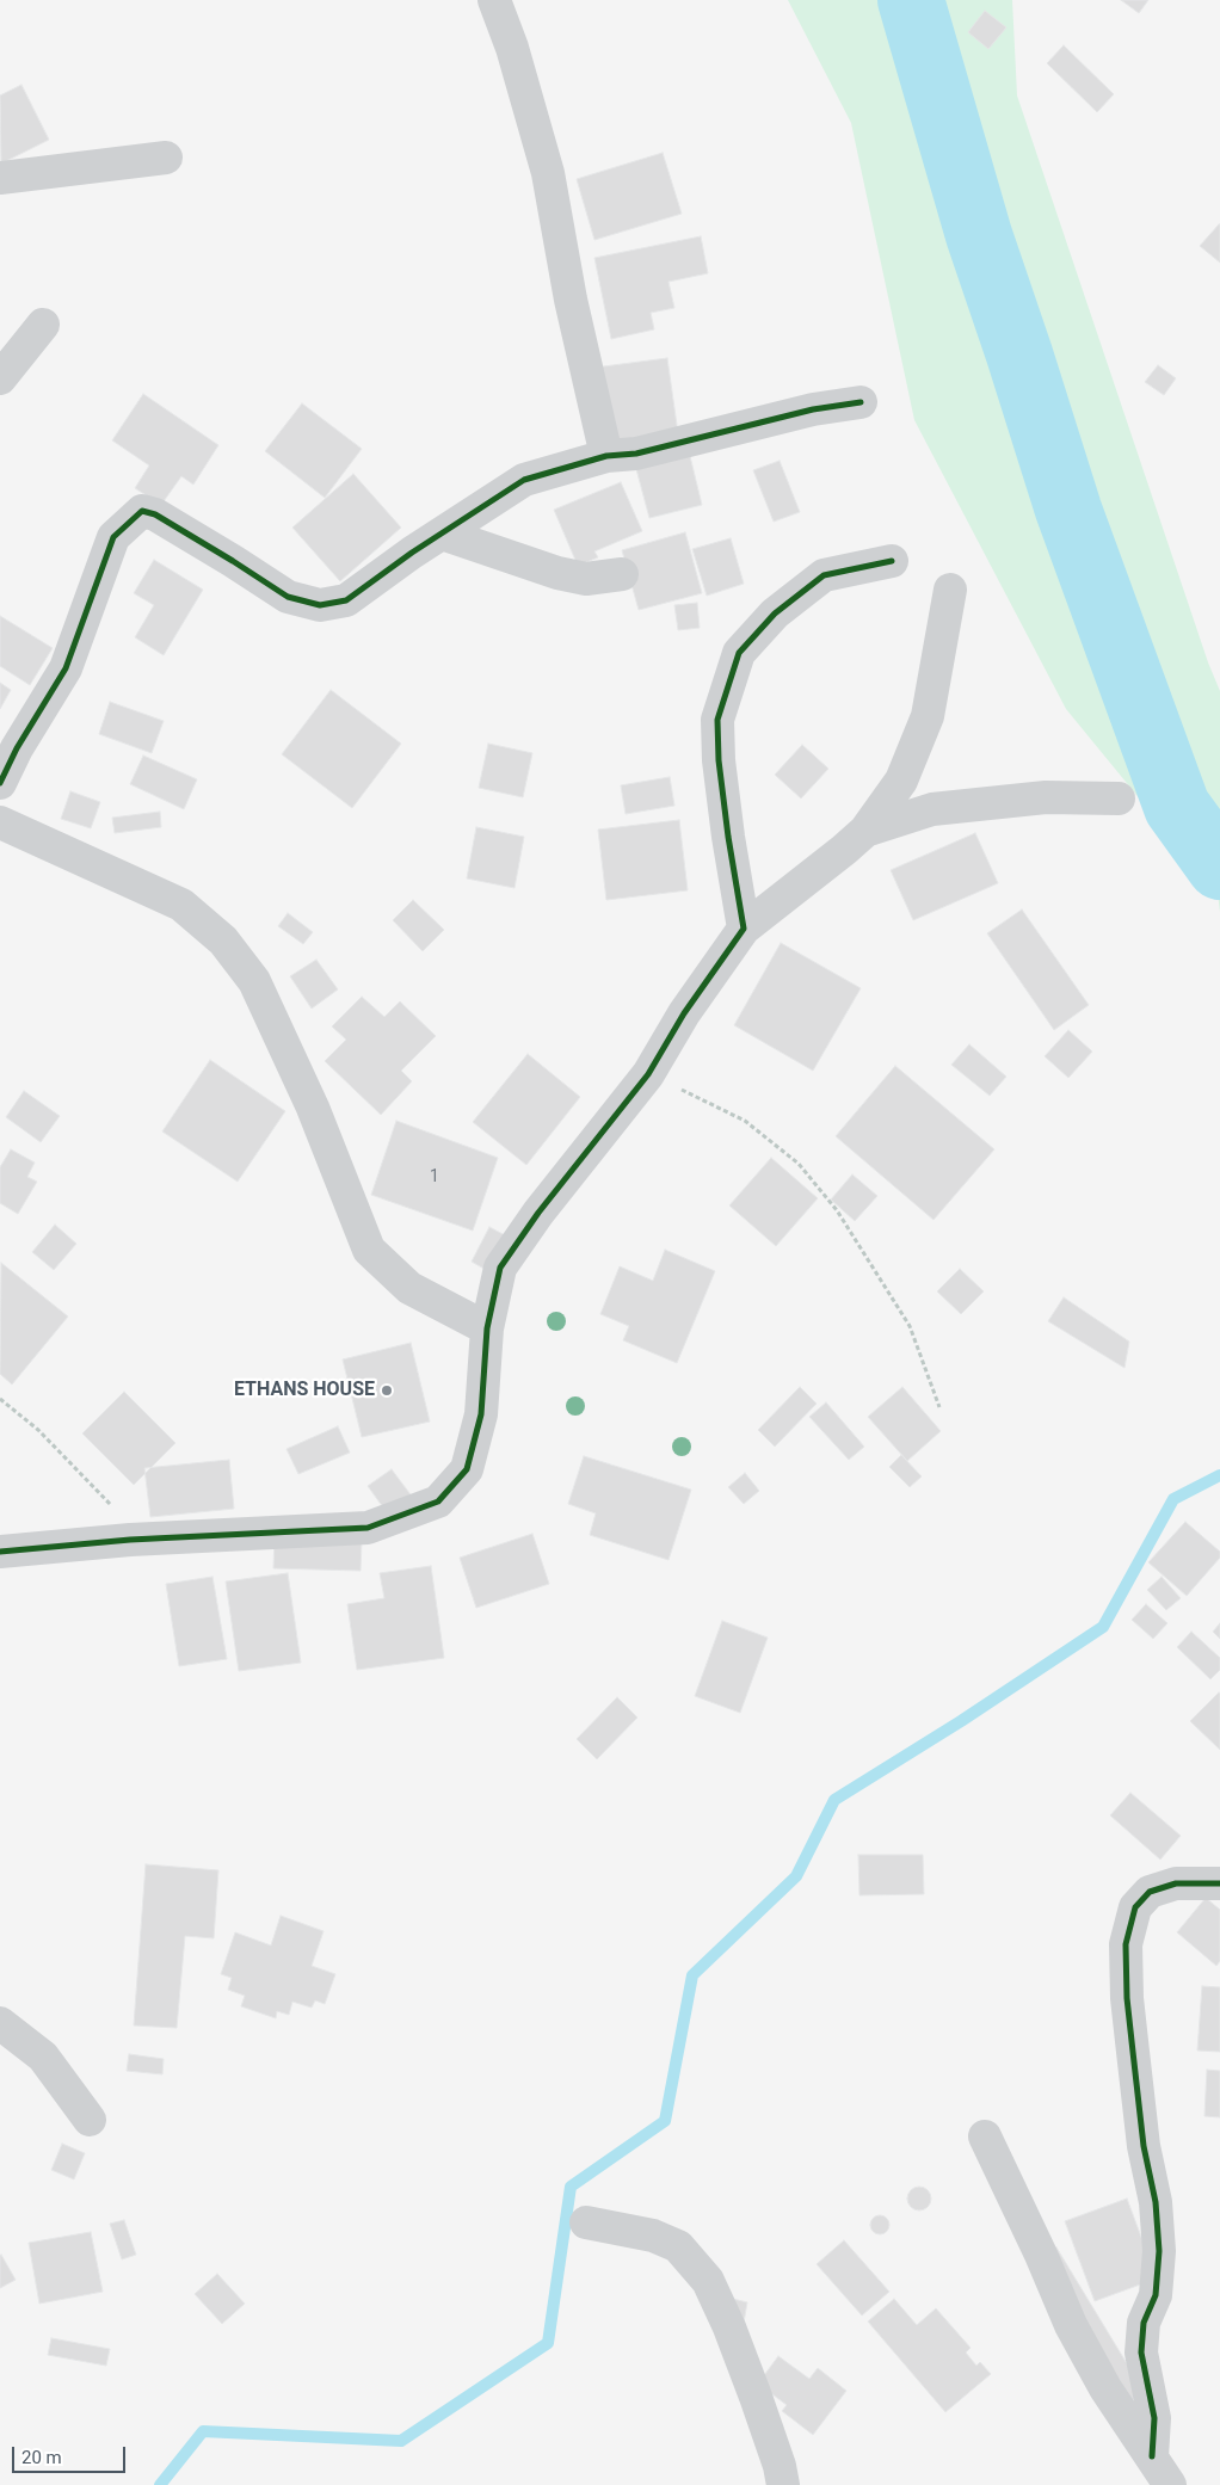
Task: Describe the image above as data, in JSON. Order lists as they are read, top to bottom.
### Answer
{
  "places": ["ETHANS HOUSE"],
  "house_numbers": ["1"],
  "scale_bar": "20 m"
}
